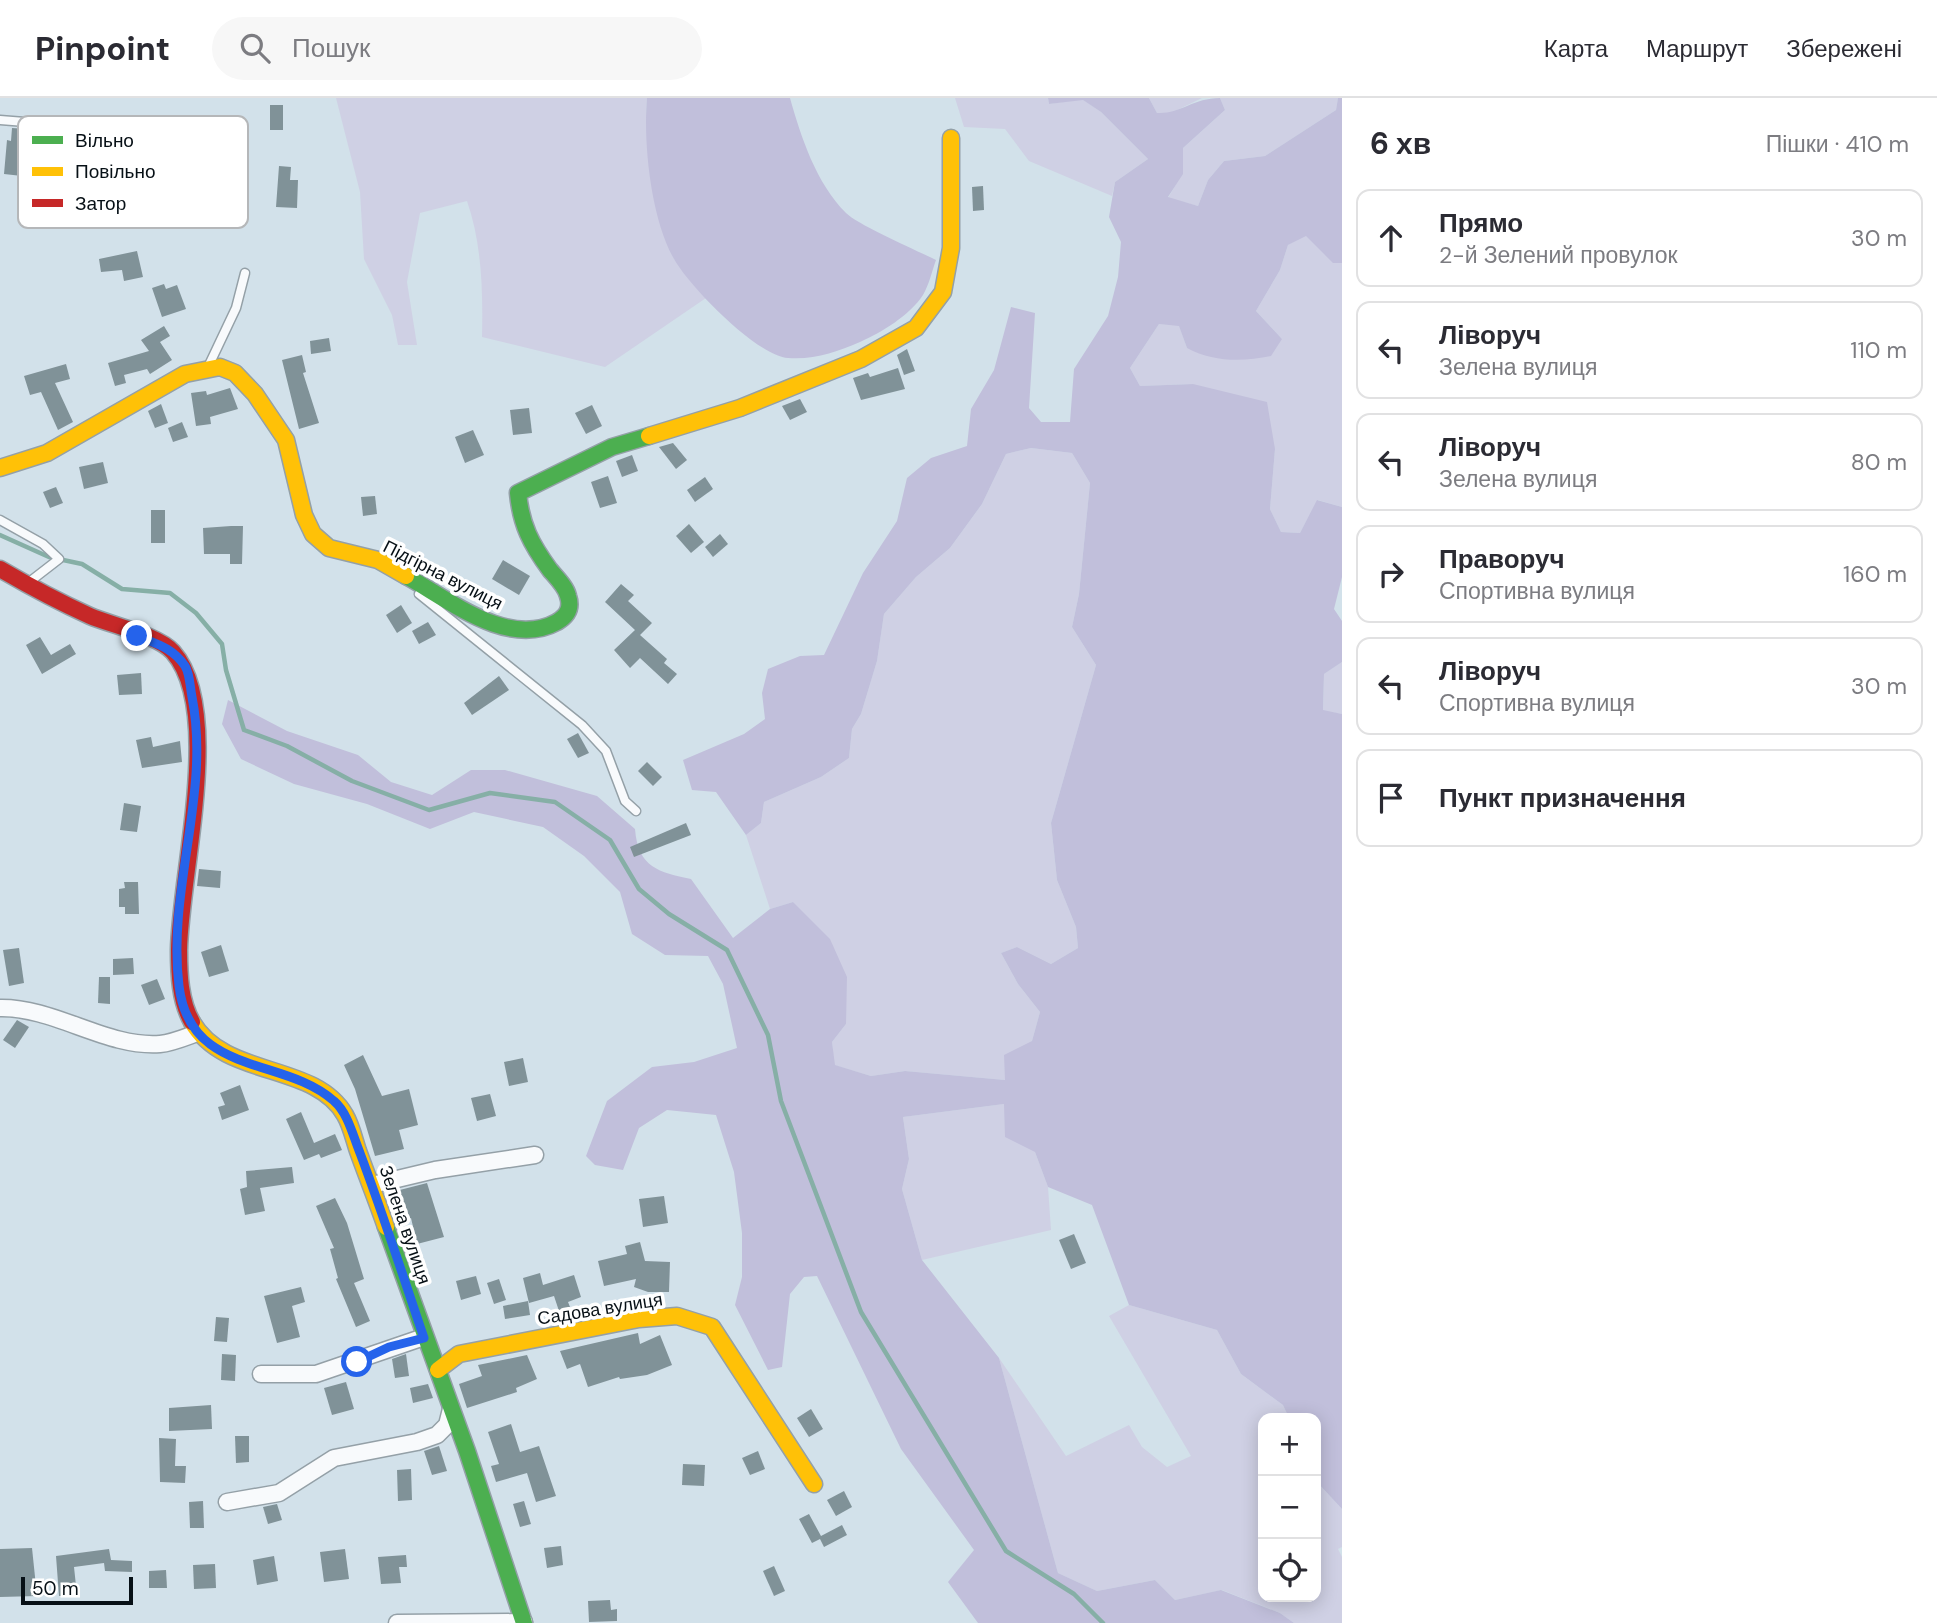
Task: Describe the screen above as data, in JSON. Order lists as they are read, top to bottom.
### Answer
{
  "streets": {
    "street": ["Підгірна вулиця", "Зелена вулиця", "Садова вулиця"]
  },
  "crossings": [
    ["Зелена вулиця", "Садова вулиця"]
  ],
  "legend": ["Вільно", "Повільно", "Затор"],
  "scale_bar": "50 m",
  "page": {
    "header": "Pinpoint",
    "search": "Пошук",
    "nav": ["Карта", "Маршрут", "Збережені"],
    "heading": ["6 хв", "Пішки · 410 m"],
    "list": [
      ["Прямо", "2-й Зелений провулок", "30 m"],
      ["Ліворуч", "Зелена вулиця", "110 m"],
      ["Ліворуч", "Зелена вулиця", "80 m"],
      ["Праворуч", "Спортивна вулиця", "160 m"],
      ["Ліворуч", "Спортивна вулиця", "30 m"],
      "Пункт призначення"
    ],
    "map_buttons": ["+", "−"],
    "scale": "50 m"
  }
}
